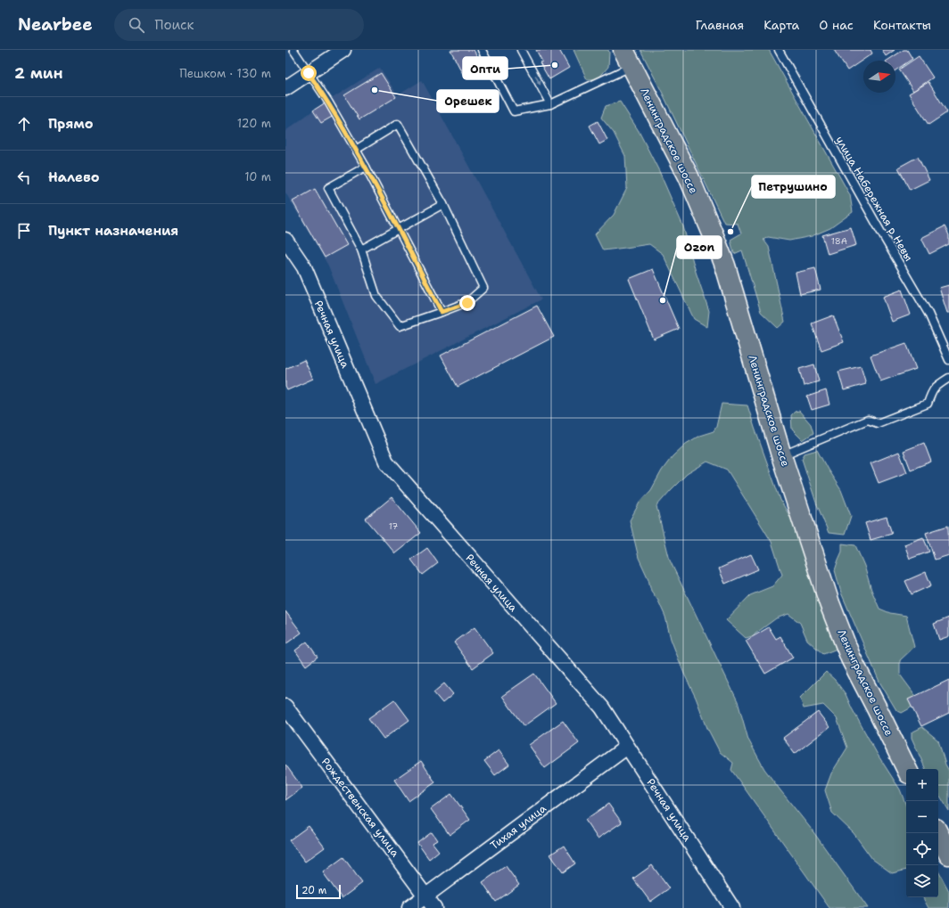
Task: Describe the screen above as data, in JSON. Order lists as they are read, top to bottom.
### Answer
{
  "streets": {
    "main road": ["Ленинградское шоссе"],
    "street": ["Речная улица", "Рождественская улица", "Тихая улица"],
    "lane": ["улица Набережная р Невы"]
  },
  "crossings": [
    ["Речная улица", "Тихая улица"],
    ["Рождественская улица", "Тихая улица"]
  ],
  "places": [
    "Опти",
    "Орешек",
    "Петрушино",
    "Ozon"
  ],
  "house_numbers": ["18А", "17"],
  "scale_bar": "20 m",
  "north": "right",
  "page": {
    "header": "Nearbee",
    "search": "Поиск",
    "nav": [
      "Главная",
      "Карта",
      "О нас",
      "Контакты"
    ],
    "heading": ["2 мин", "Пешком · 130 m"],
    "list": [
      ["Прямо", "120 m"],
      ["Налево", "10 m"],
      "Пункт назначения"
    ],
    "map_buttons": ["+", "−"],
    "scale": "20 m"
  }
}
